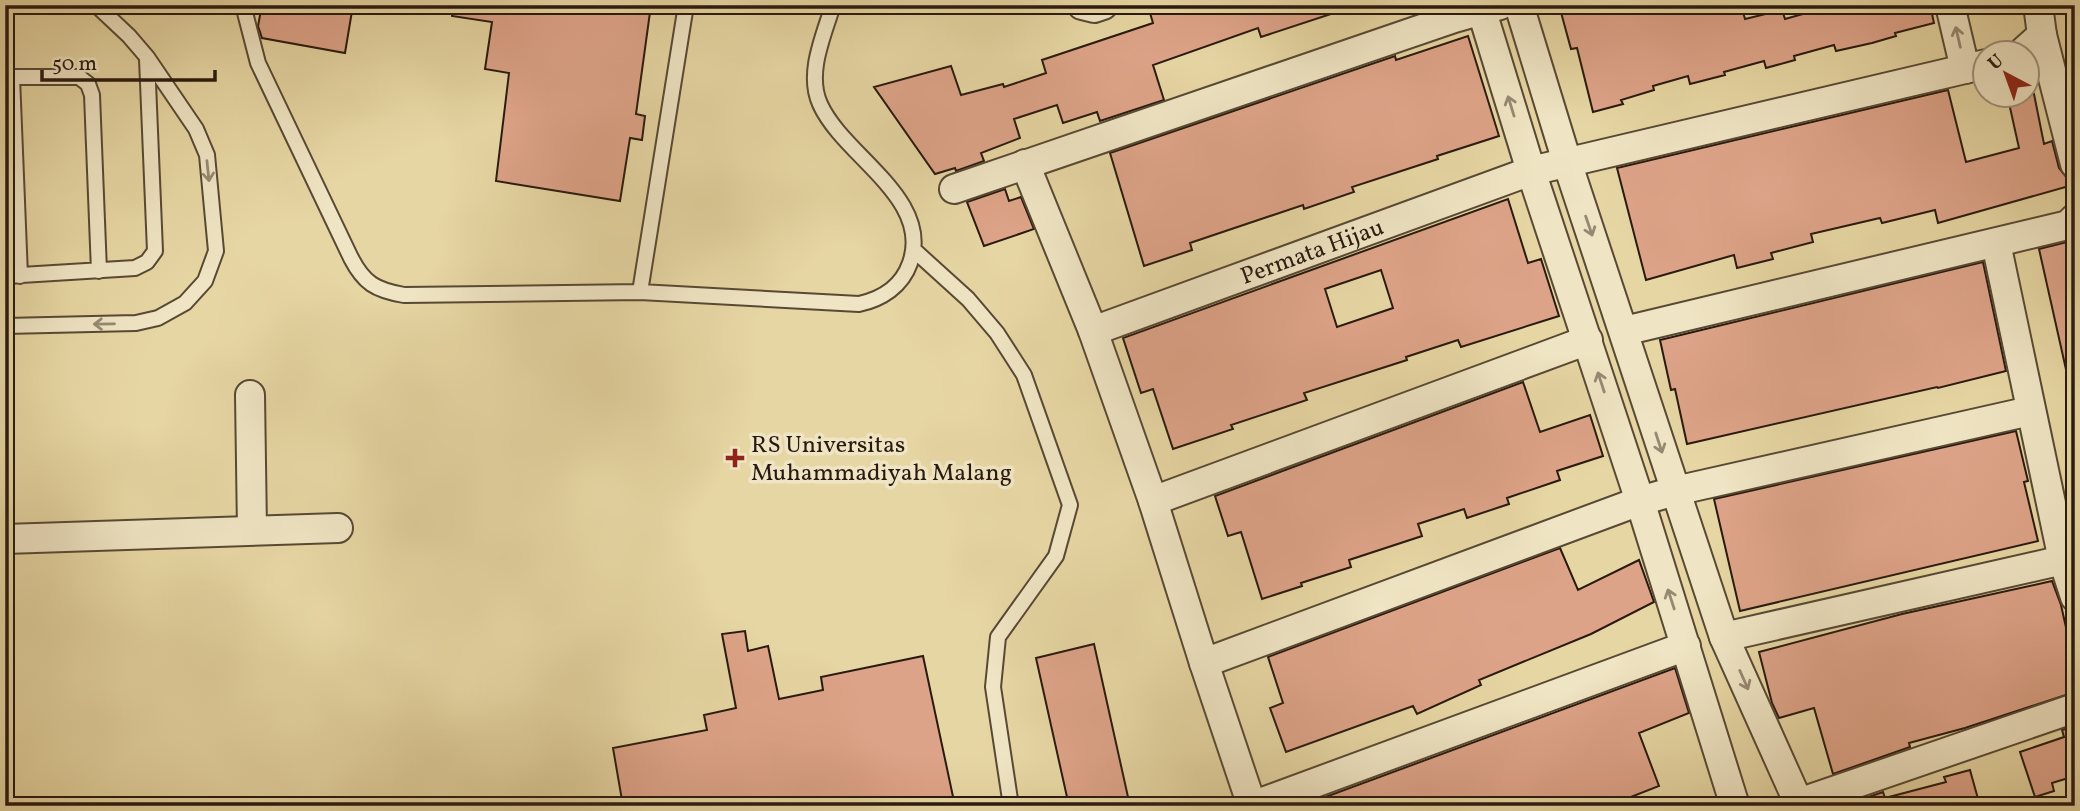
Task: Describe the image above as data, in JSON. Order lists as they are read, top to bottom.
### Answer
{
  "streets": {
    "street": ["Permata Hijau"]
  },
  "places": {
    "health": ["RS Universitas Muhammadiyah Malang"]
  },
  "scale_bar": "50 m",
  "north": "top left"
}
